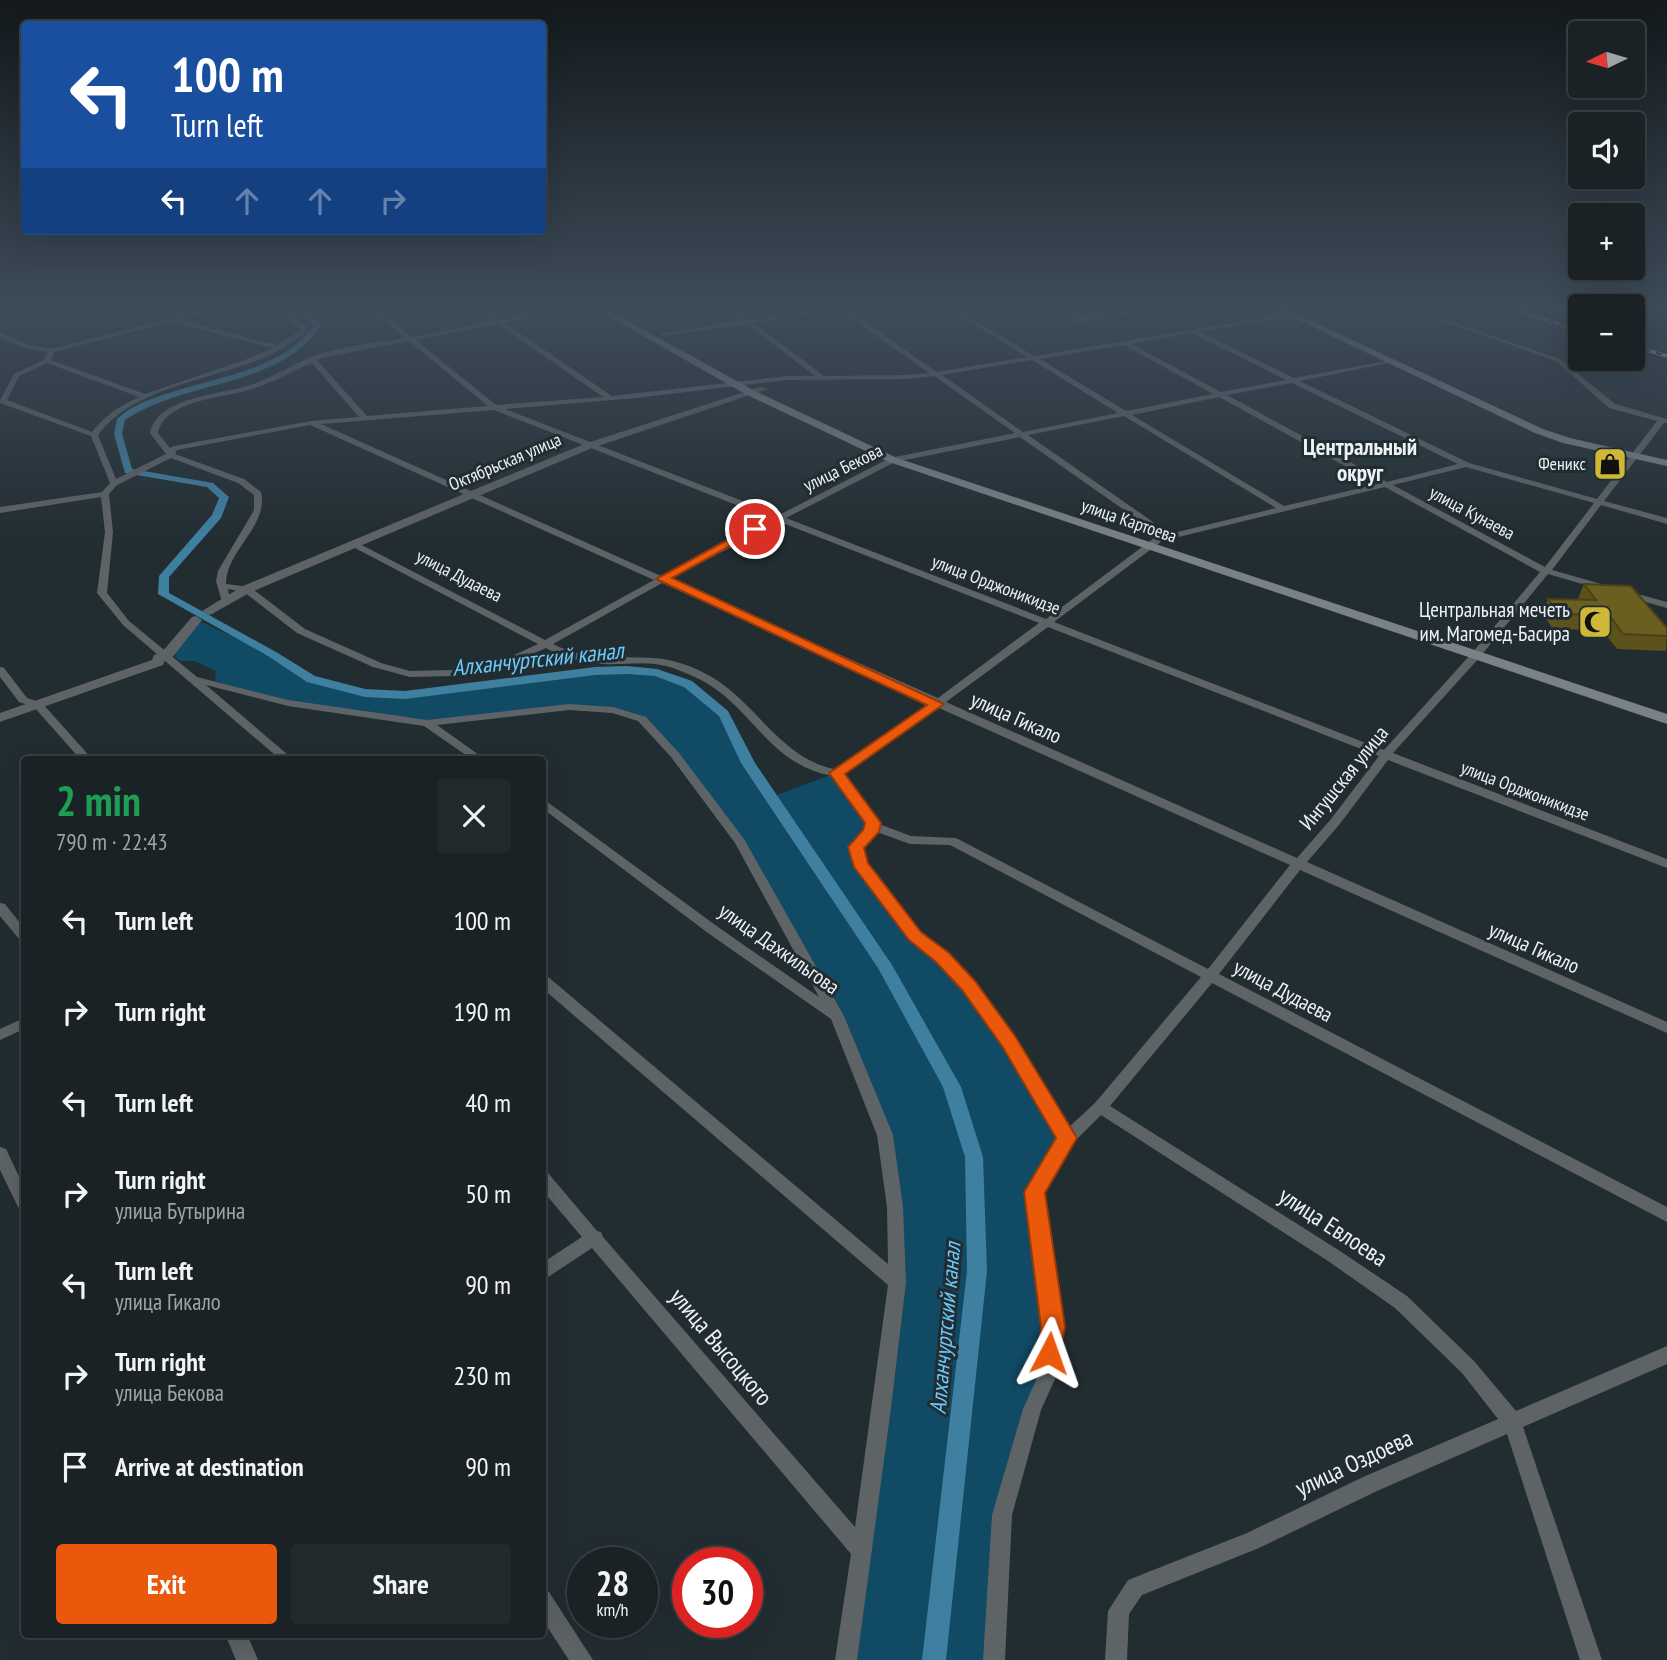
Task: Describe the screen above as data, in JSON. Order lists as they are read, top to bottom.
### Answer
{
  "streets": {
    "main road": ["улица Картоева"],
    "street": [
      "Октябрьская улица",
      "улица Бекова",
      "улица Кунаева",
      "улица Дудаева",
      "улица Орджоникидзе",
      "улица Гикало",
      "Ингушская улица",
      "улица Дахкильгова",
      "улица Евлоева",
      "улица Высоцкого",
      "улица Оздоева"
    ]
  },
  "crossings": [
    ["Октябрьская улица", "улица Бекова"],
    ["Октябрьская улица", "улица Картоева"],
    ["Октябрьская улица", "улица Дудаева"],
    ["Октябрьская улица", "улица Орджоникидзе"],
    ["Октябрьская улица", "улица Гикало"],
    ["улица Бекова", "улица Кунаева"],
    ["улица Бекова", "улица Картоева"],
    ["улица Бекова", "улица Дудаева"],
    ["улица Бекова", "улица Орджоникидзе"],
    ["улица Бекова", "улица Гикало"],
    ["улица Кунаева", "Ингушская улица"],
    ["улица Картоева", "Ингушская улица"],
    ["улица Дудаева", "Ингушская улица"],
    ["улица Орджоникидзе", "Ингушская улица"],
    ["улица Гикало", "Ингушская улица"],
    ["Ингушская улица", "улица Евлоева"],
    ["улица Дахкильгова", "улица Высоцкого"],
    ["улица Евлоева", "улица Оздоева"]
  ],
  "districts": ["Центральный округ"],
  "water": ["Алханчуртский канал"],
  "places": {
    "shop": ["Феникс"],
    "mosque": ["Центральная мечеть им. Магомед-Басира"]
  },
  "north": "left",
  "page": {
    "map_buttons": ["+", "−"],
    "turn": ["100 m", "Turn left"],
    "heading": ["2 min", "790 m · 22:43"],
    "list": [
      {
        "name": "Turn left",
        "value": "100 m"
      },
      {
        "name": "Turn right",
        "value": "190 m"
      },
      {
        "name": "Turn left",
        "value": "40 m"
      },
      {
        "name": "Turn right",
        "note": "улица Бутырина",
        "value": "50 m"
      },
      {
        "name": "Turn left",
        "note": "улица Гикало",
        "value": "90 m"
      },
      {
        "name": "Turn right",
        "note": "улица Бекова",
        "value": "230 m"
      },
      {
        "name": "Arrive at destination",
        "value": "90 m"
      }
    ],
    "buttons": ["Exit", "Share"],
    "speed": "28 km/h",
    "limit": "30"
  }
}
